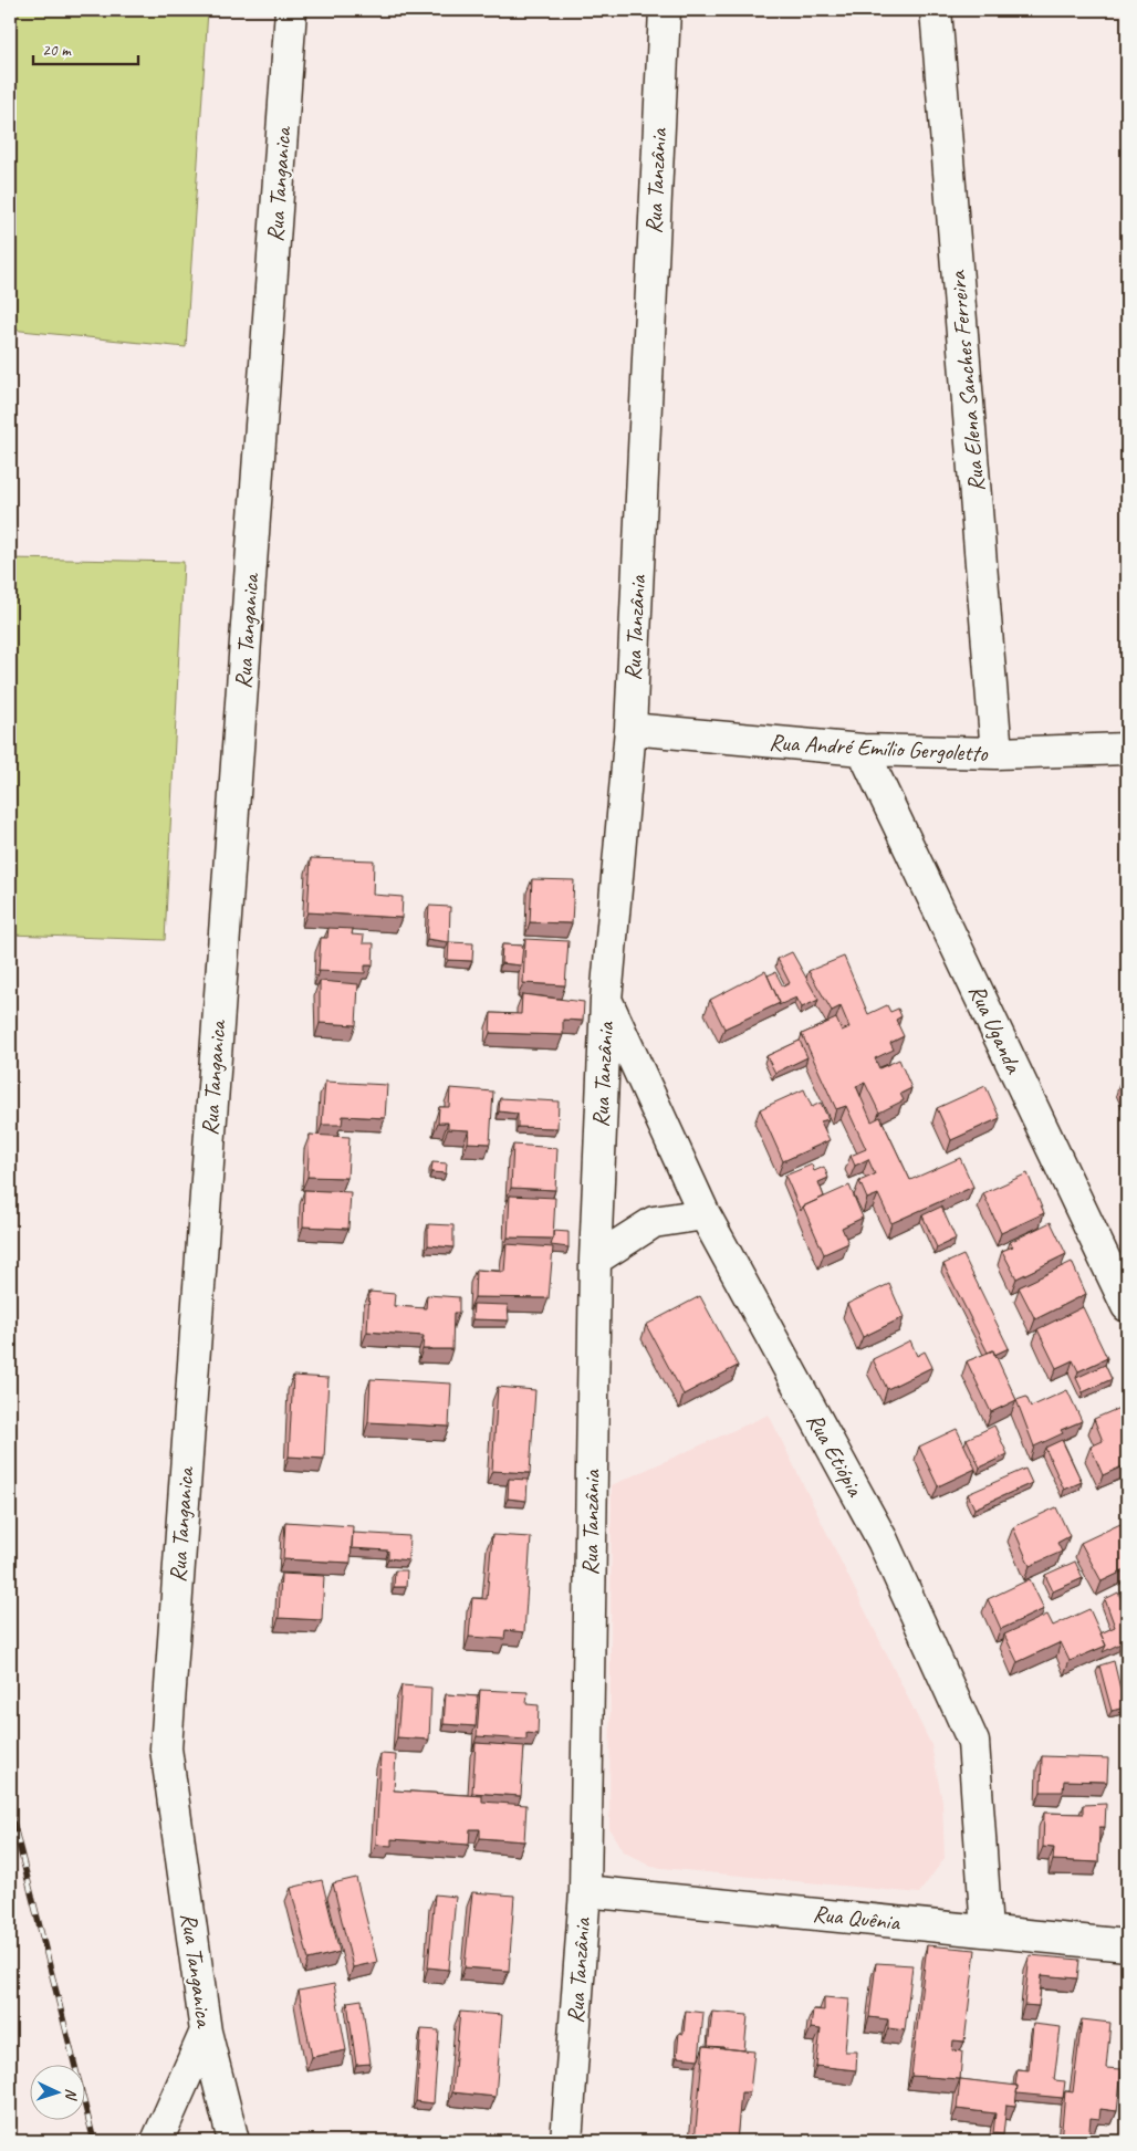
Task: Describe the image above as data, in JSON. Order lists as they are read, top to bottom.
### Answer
{
  "streets": {
    "street": [
      "Rua Tanzânia",
      "Rua Tanganica",
      "Rua Elena Sanches Ferreira",
      "Rua André Emílio Gergoletto",
      "Rua Uganda",
      "Rua Etiópia",
      "Rua Quênia"
    ]
  },
  "crossings": [
    ["Rua Tanzânia", "Rua André Emílio Gergoletto"],
    ["Rua Tanzânia", "Rua Etiópia"],
    ["Rua Tanzânia", "Rua Quênia"],
    ["Rua Elena Sanches Ferreira", "Rua André Emílio Gergoletto"],
    ["Rua André Emílio Gergoletto", "Rua Uganda"],
    ["Rua Etiópia", "Rua Quênia"]
  ],
  "scale_bar": "20 m",
  "north": "right"
}
